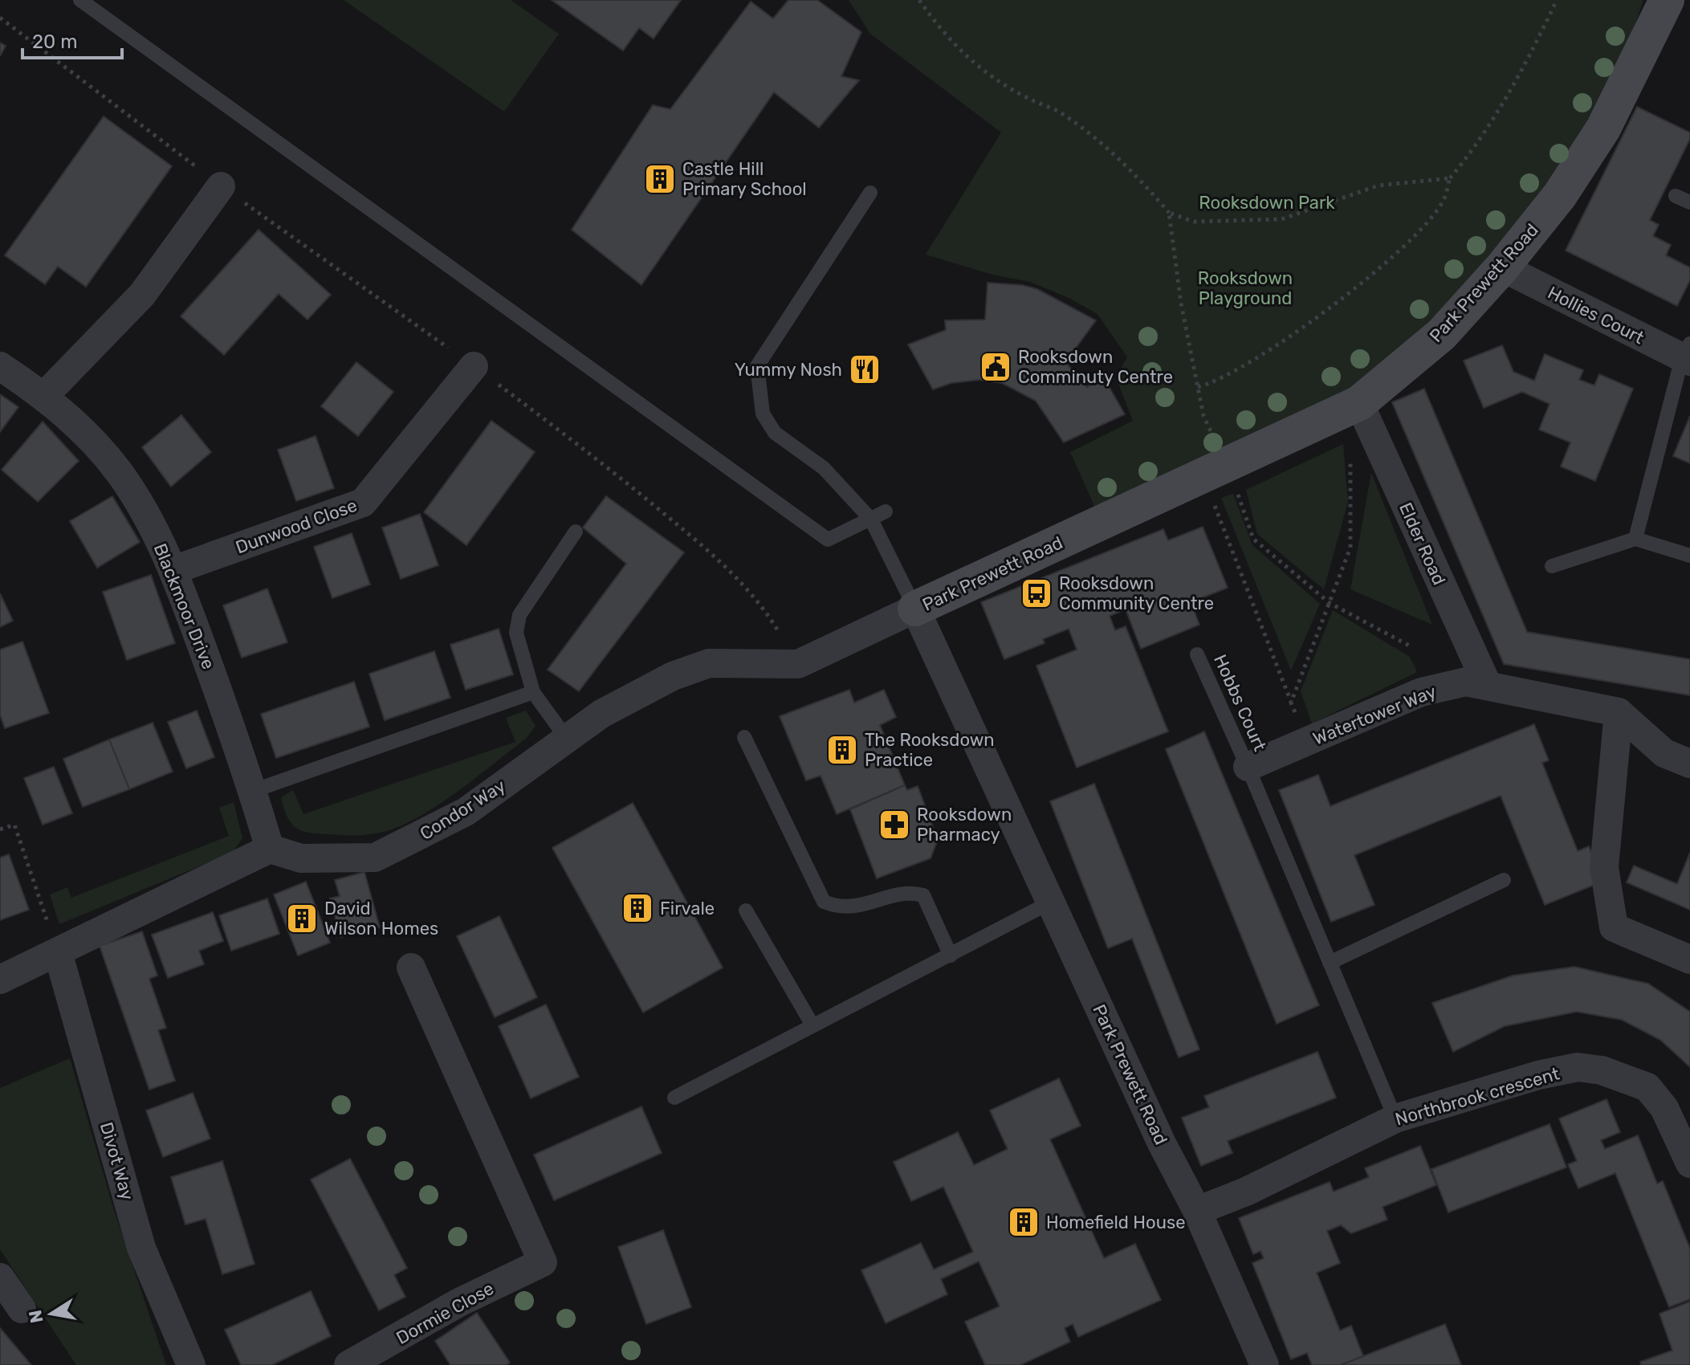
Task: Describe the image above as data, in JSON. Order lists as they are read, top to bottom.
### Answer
{
  "streets": {
    "street": [
      "Park Prewett Road",
      "Hollies Court",
      "Dunwood Close",
      "Elder Road",
      "Blackmoor Drive",
      "Watertower Way",
      "Condor Way",
      "Northbrook crescent",
      "Divot Way",
      "Dormie Close"
    ],
    "lane": ["Hobbs Court"]
  },
  "crossings": [
    ["Park Prewett Road", "Hollies Court"],
    ["Park Prewett Road", "Elder Road"],
    ["Park Prewett Road", "Condor Way"],
    ["Park Prewett Road", "Northbrook crescent"],
    ["Dunwood Close", "Blackmoor Drive"],
    ["Elder Road", "Watertower Way"],
    ["Blackmoor Drive", "Condor Way"],
    ["Hobbs Court", "Watertower Way"],
    ["Hobbs Court", "Northbrook crescent"]
  ],
  "parks": ["Rooksdown Park", "Rooksdown Playground"],
  "places": {
    "building": [
      "Castle Hill Primary School",
      "The Rooksdown Practice",
      "Firvale",
      "David Wilson Homes",
      "Homefield House"
    ],
    "public building": ["Rooksdown Comminuty Centre"],
    "restaurant": ["Yummy Nosh"],
    "bus stop": ["Rooksdown Community Centre"],
    "pharmacy": ["Rooksdown Pharmacy"]
  },
  "scale_bar": "20 m",
  "north": "left"
}
